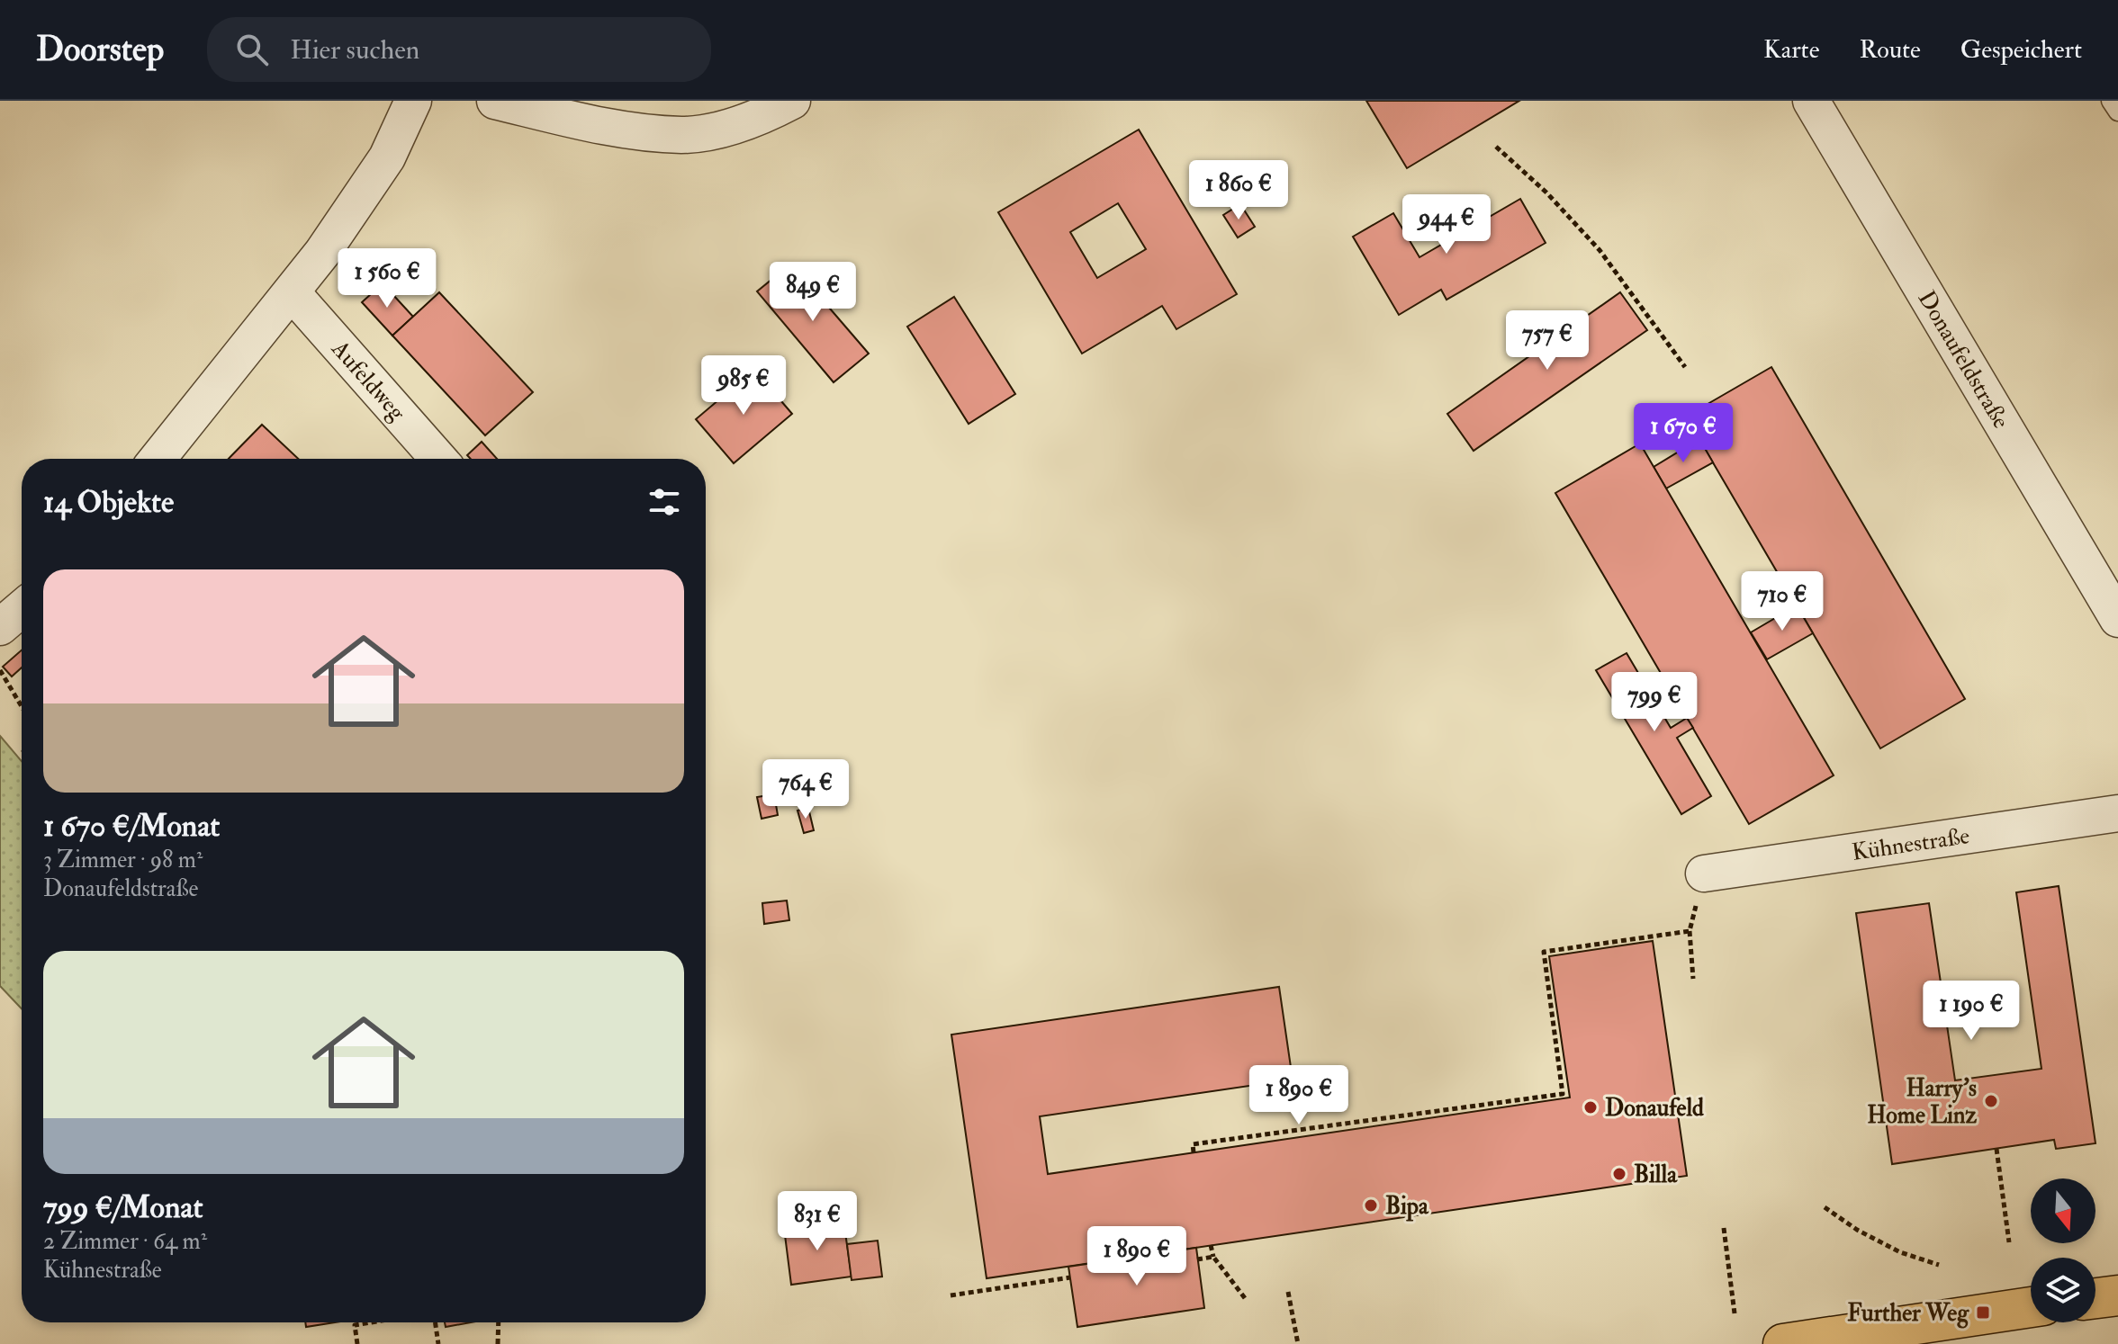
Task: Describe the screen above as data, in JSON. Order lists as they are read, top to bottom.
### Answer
{
  "streets": {
    "street": ["Donaufeldstraße", "Aufeldweg", "Kühnestraße"]
  },
  "places": {
    "other": [
      "Harry's Home Linz",
      "Donaufeld",
      "Billa",
      "Bipa"
    ],
    "transit": ["Further Weg"]
  },
  "north": "bottom",
  "page": {
    "header": "Doorstep",
    "search": "Hier suchen",
    "nav": ["Karte", "Route", "Gespeichert"],
    "price": [
      "1 860 €",
      "944 €",
      "1 560 €",
      "849 €",
      "757 €",
      "985 €",
      "1 670 €",
      "710 €",
      "799 €",
      "764 €",
      "1 190 €",
      "1 890 €",
      "831 €",
      "1 890 €"
    ],
    "heading": "14 Objekte",
    "list": [
      {
        "name": "1 670 €/Monat",
        "note": "3 Zimmer · 98 m² · Donaufeldstraße"
      },
      {
        "name": "799 €/Monat",
        "note": "2 Zimmer · 64 m² · Kühnestraße"
      }
    ]
  }
}
